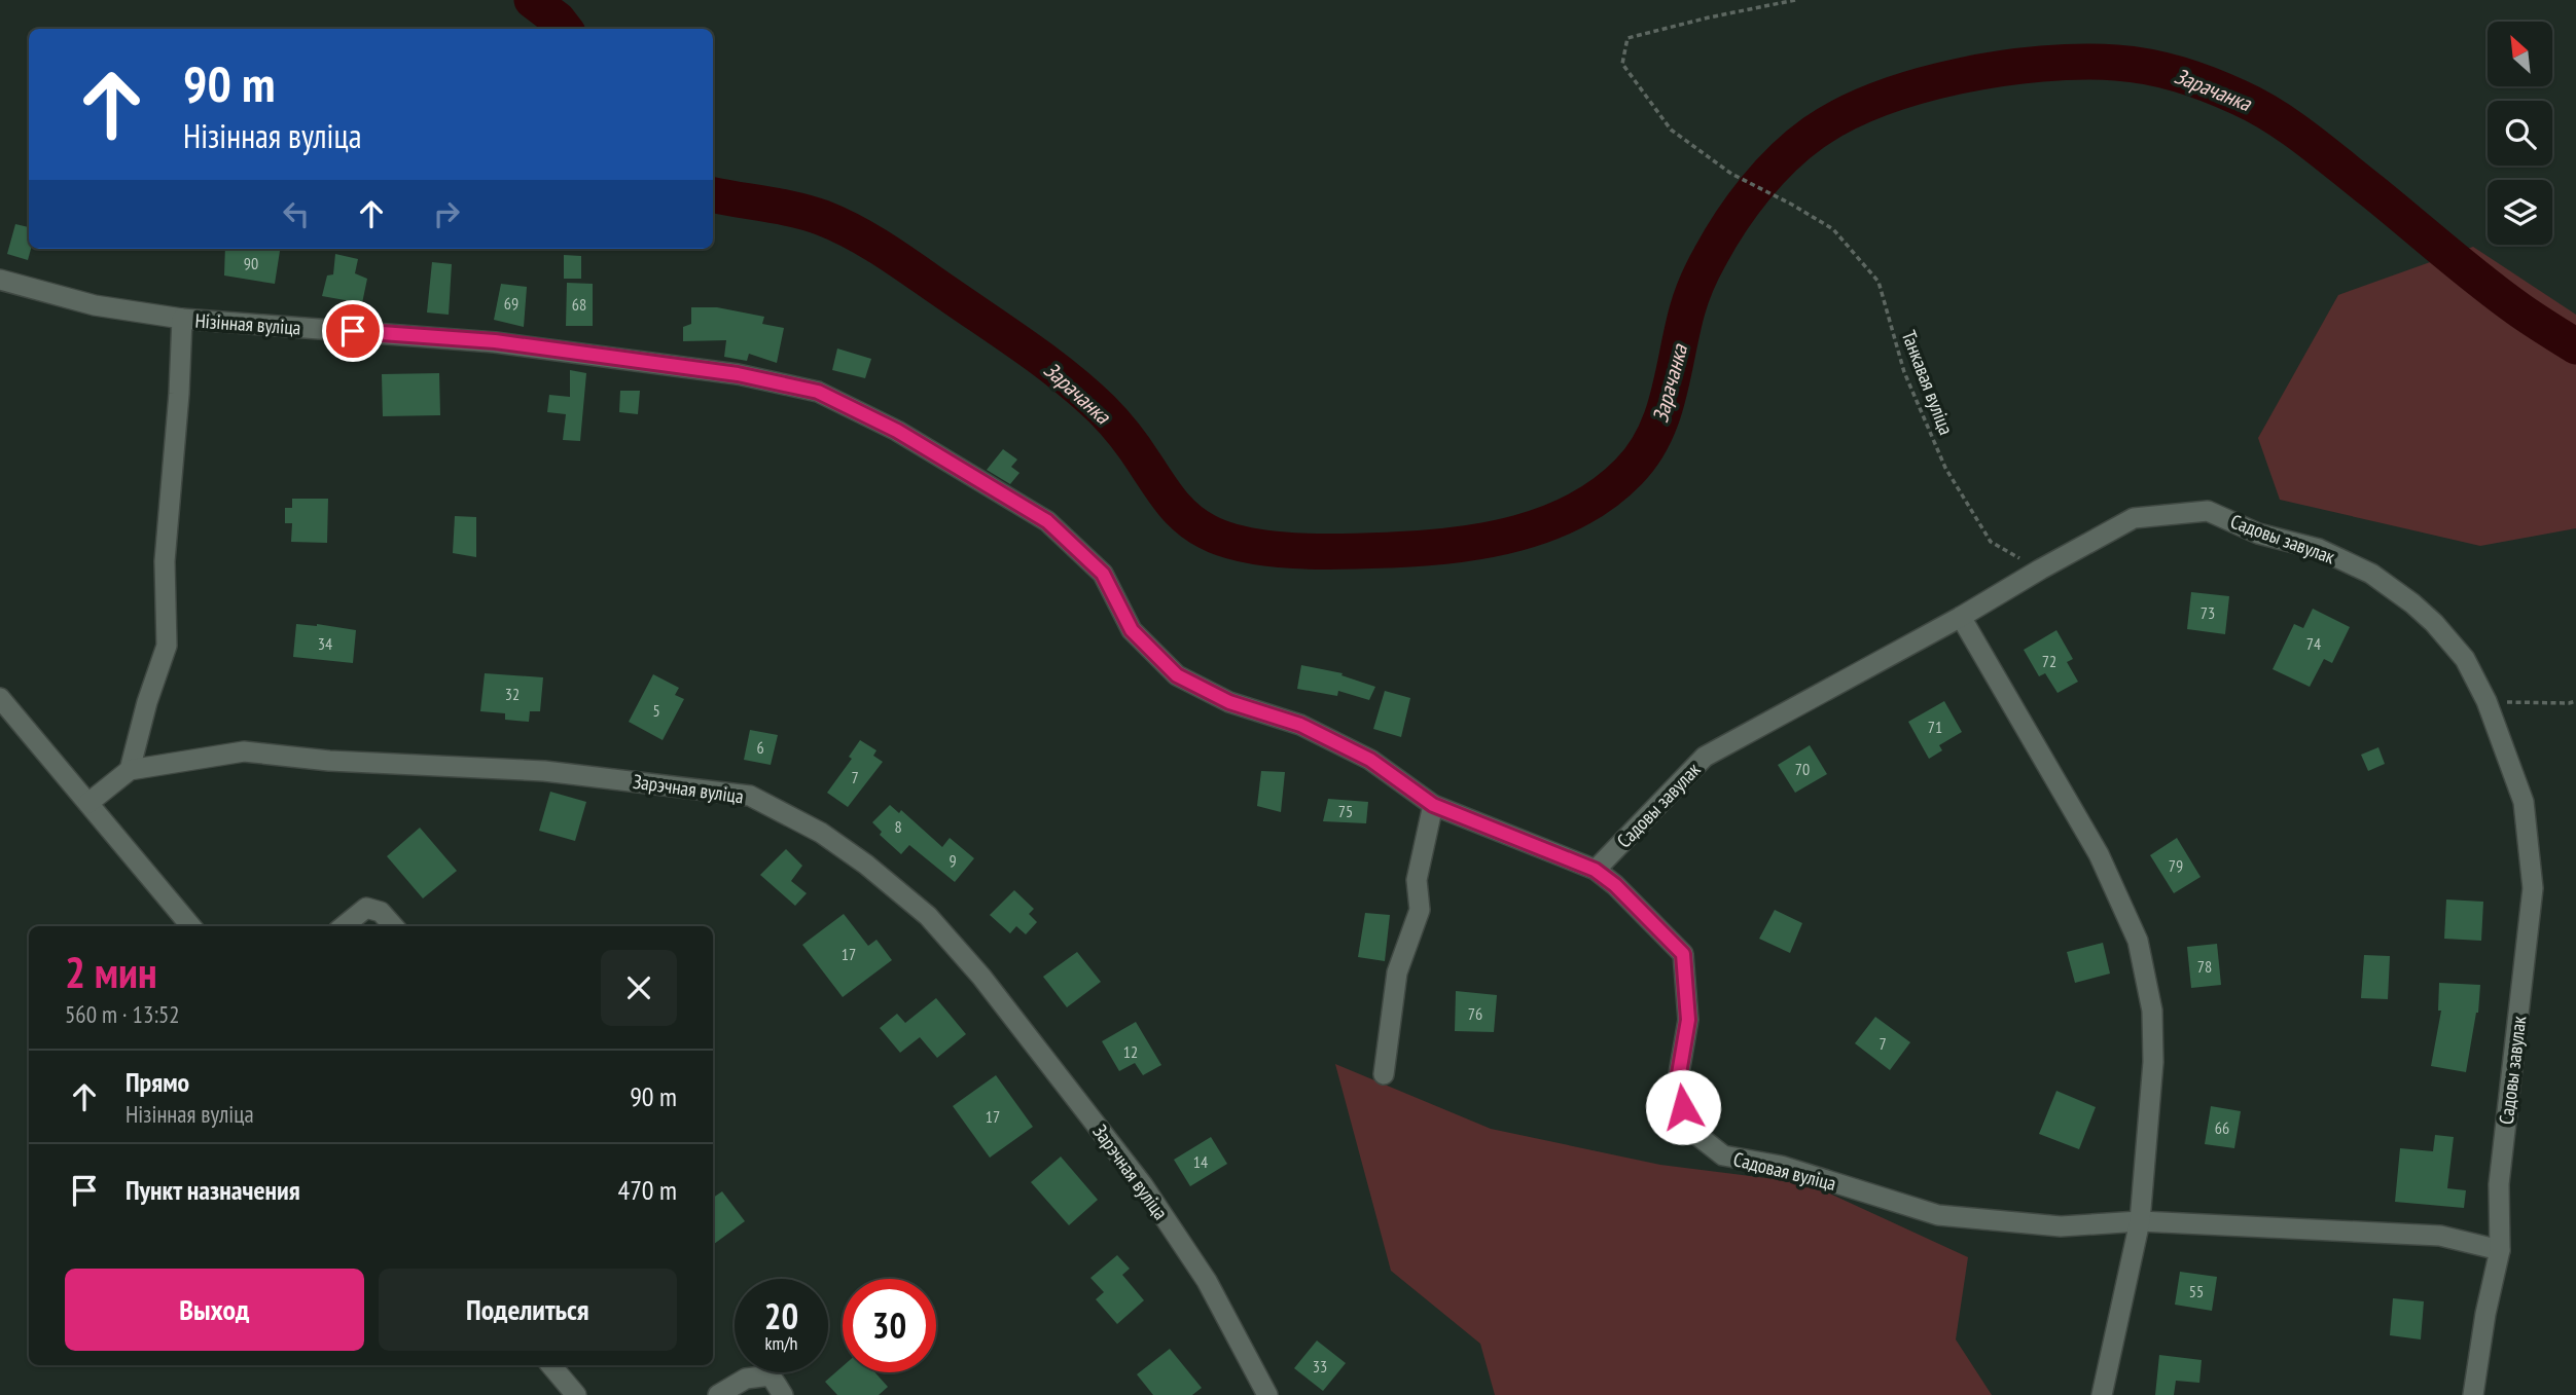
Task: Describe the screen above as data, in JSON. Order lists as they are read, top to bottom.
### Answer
{
  "streets": {
    "street": [
      "Нізінная вуліца",
      "Садовы завулак",
      "Зарэчная вуліца",
      "Садовая вуліца"
    ],
    "path": ["Танкавая вуліца"]
  },
  "crossings": [
    ["Нізінная вуліца", "Садовы завулак"],
    ["Нізінная вуліца", "Садовая вуліца"],
    ["Танкавая вуліца", "Садовы завулак"],
    ["Садовы завулак", "Садовая вуліца"]
  ],
  "water": ["Зарачанка"],
  "house_numbers": [
    "90",
    "69",
    "68",
    "73",
    "34",
    "74",
    "72",
    "32",
    "5",
    "71",
    "6",
    "70",
    "7",
    "75",
    "8",
    "9",
    "79",
    "17",
    "78",
    "76",
    "7",
    "12",
    "17",
    "66",
    "14",
    "55",
    "33"
  ],
  "north": "top left",
  "page": {
    "turn": ["90 m", "Нізінная вуліца"],
    "heading": ["2 мин", "560 m · 13:52"],
    "list": [
      {
        "name": "Прямо",
        "note": "Нізінная вуліца",
        "value": "90 m"
      },
      {
        "name": "Пункт назначения",
        "value": "470 m"
      }
    ],
    "buttons": ["Выход", "Поделиться"],
    "speed": "20 km/h",
    "limit": "30"
  }
}
